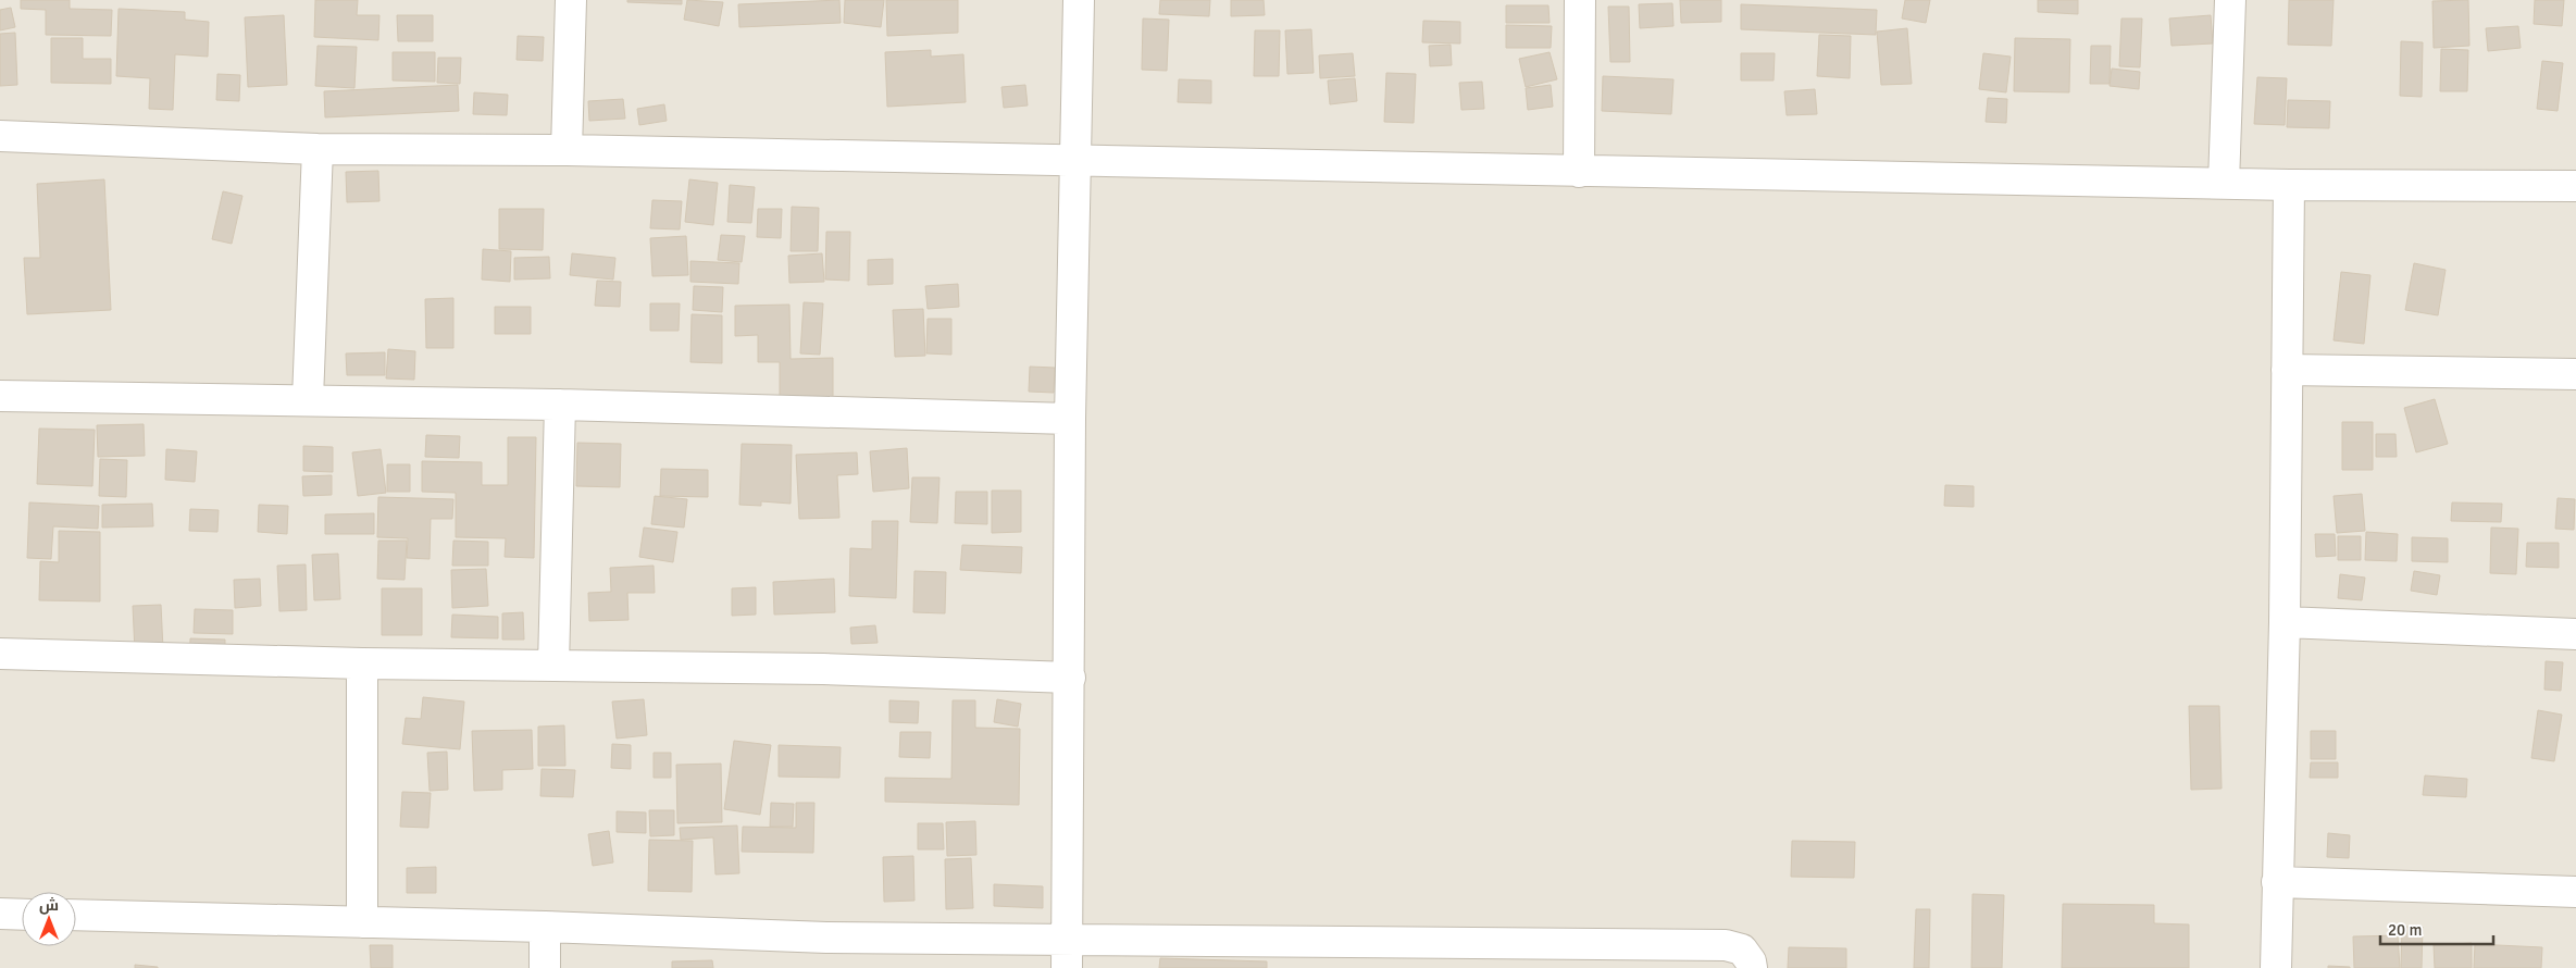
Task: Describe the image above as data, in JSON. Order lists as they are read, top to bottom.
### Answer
{
  "scale_bar": "20 m",
  "north": "top"
}
